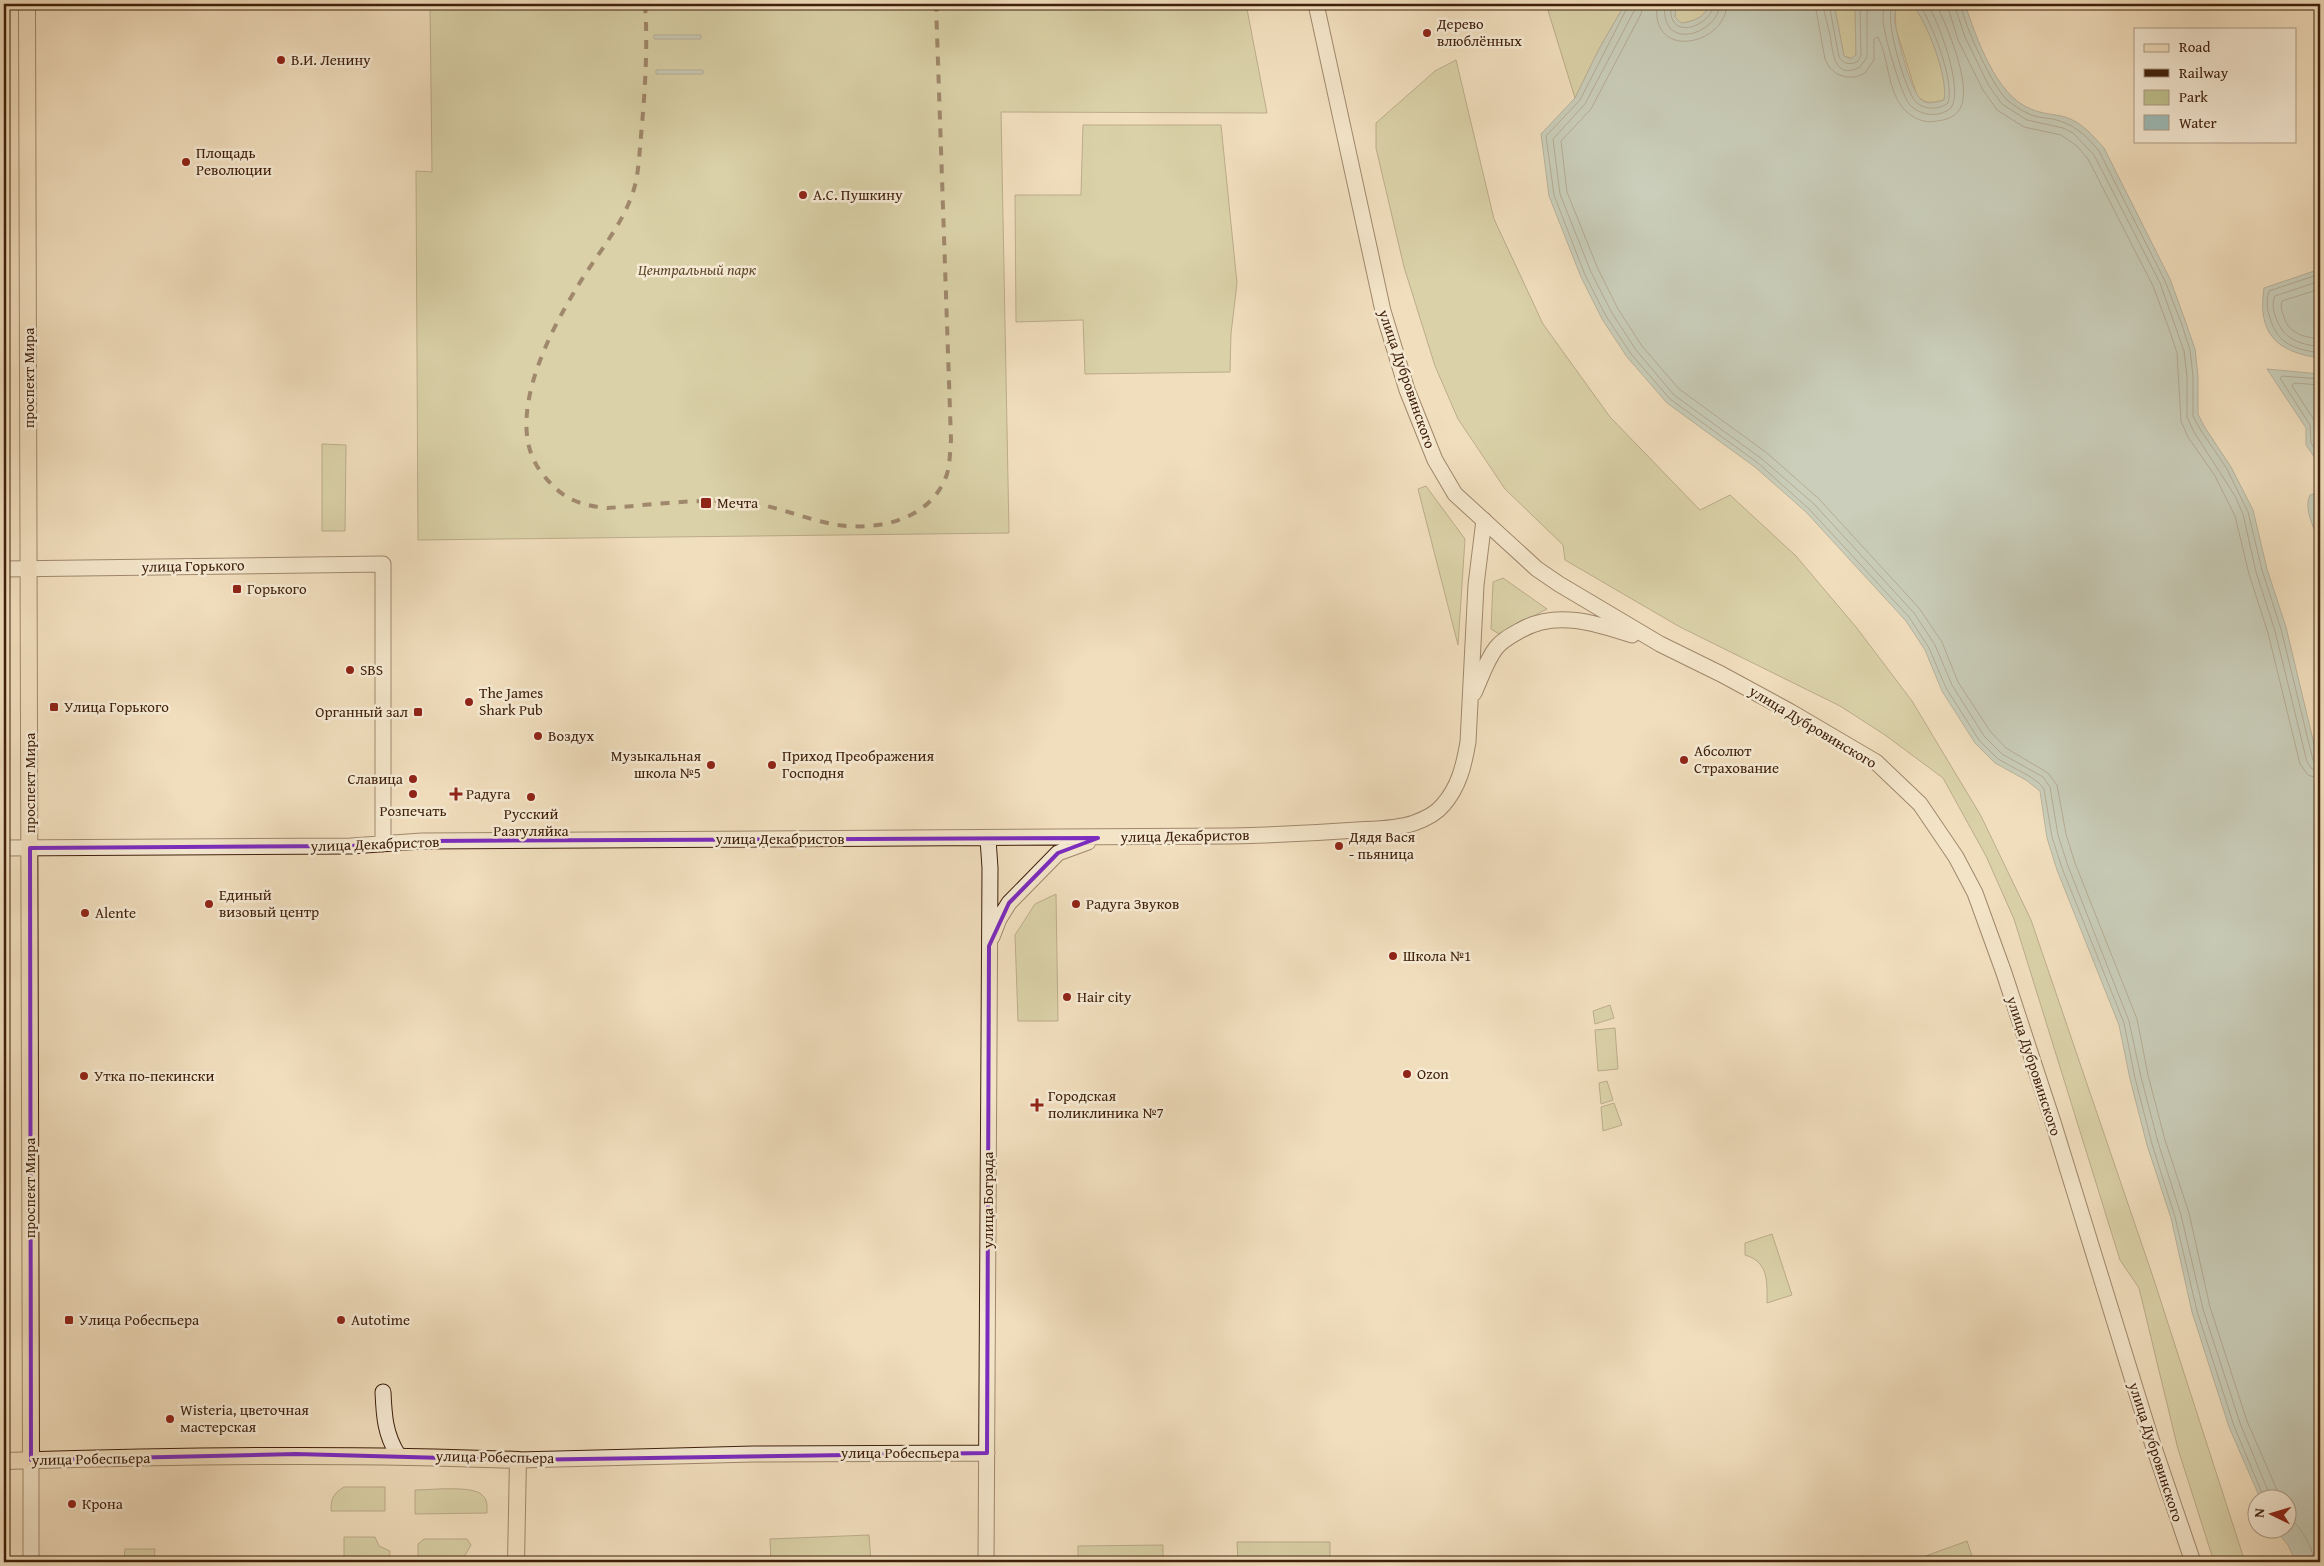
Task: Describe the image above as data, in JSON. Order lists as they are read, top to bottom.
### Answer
{
  "streets": {
    "main road": [
      "проспект Мира",
      "улица Дубровинского",
      "улица Горького",
      "улица Декабристов",
      "улица Бограда",
      "улица Робеспьера"
    ]
  },
  "crossings": [
    ["проспект Мира", "улица Горького"],
    ["проспект Мира", "улица Декабристов"],
    ["проспект Мира", "улица Робеспьера"],
    ["улица Дубровинского", "улица Декабристов"],
    ["улица Горького", "улица Декабристов"],
    ["улица Декабристов", "улица Бограда"],
    ["улица Бограда", "улица Робеспьера"]
  ],
  "parks": ["Центральный парк"],
  "places": {
    "other": [
      "Дерево влюблённых",
      "В.И. Ленину",
      "Площадь Революции",
      "А.С. Пушкину",
      "SBS",
      "The James Shark Pub",
      "Воздух",
      "Абсолют Страхование",
      "Музыкальная школа №5",
      "Приход Преображения Господня",
      "Славица",
      "Розпечать",
      "Русский Разгуляйка",
      "Дядя Вася - пьяница",
      "Единый визовый центр",
      "Радуга Звуков",
      "Alente",
      "Школа №1",
      "Hair city",
      "Ozon",
      "Утка по-пекински",
      "Autotime",
      "Wisteria, цветочная мастерская",
      "Крона"
    ],
    "transit": [
      "Мечта",
      "Горького",
      "Улица Горького",
      "Органный зал",
      "Улица Робеспьера"
    ],
    "health": ["Радуга", "Городская поликлиника №7"]
  },
  "legend": [
    "Road",
    "Railway",
    "Park",
    "Water"
  ],
  "north": "left"
}
